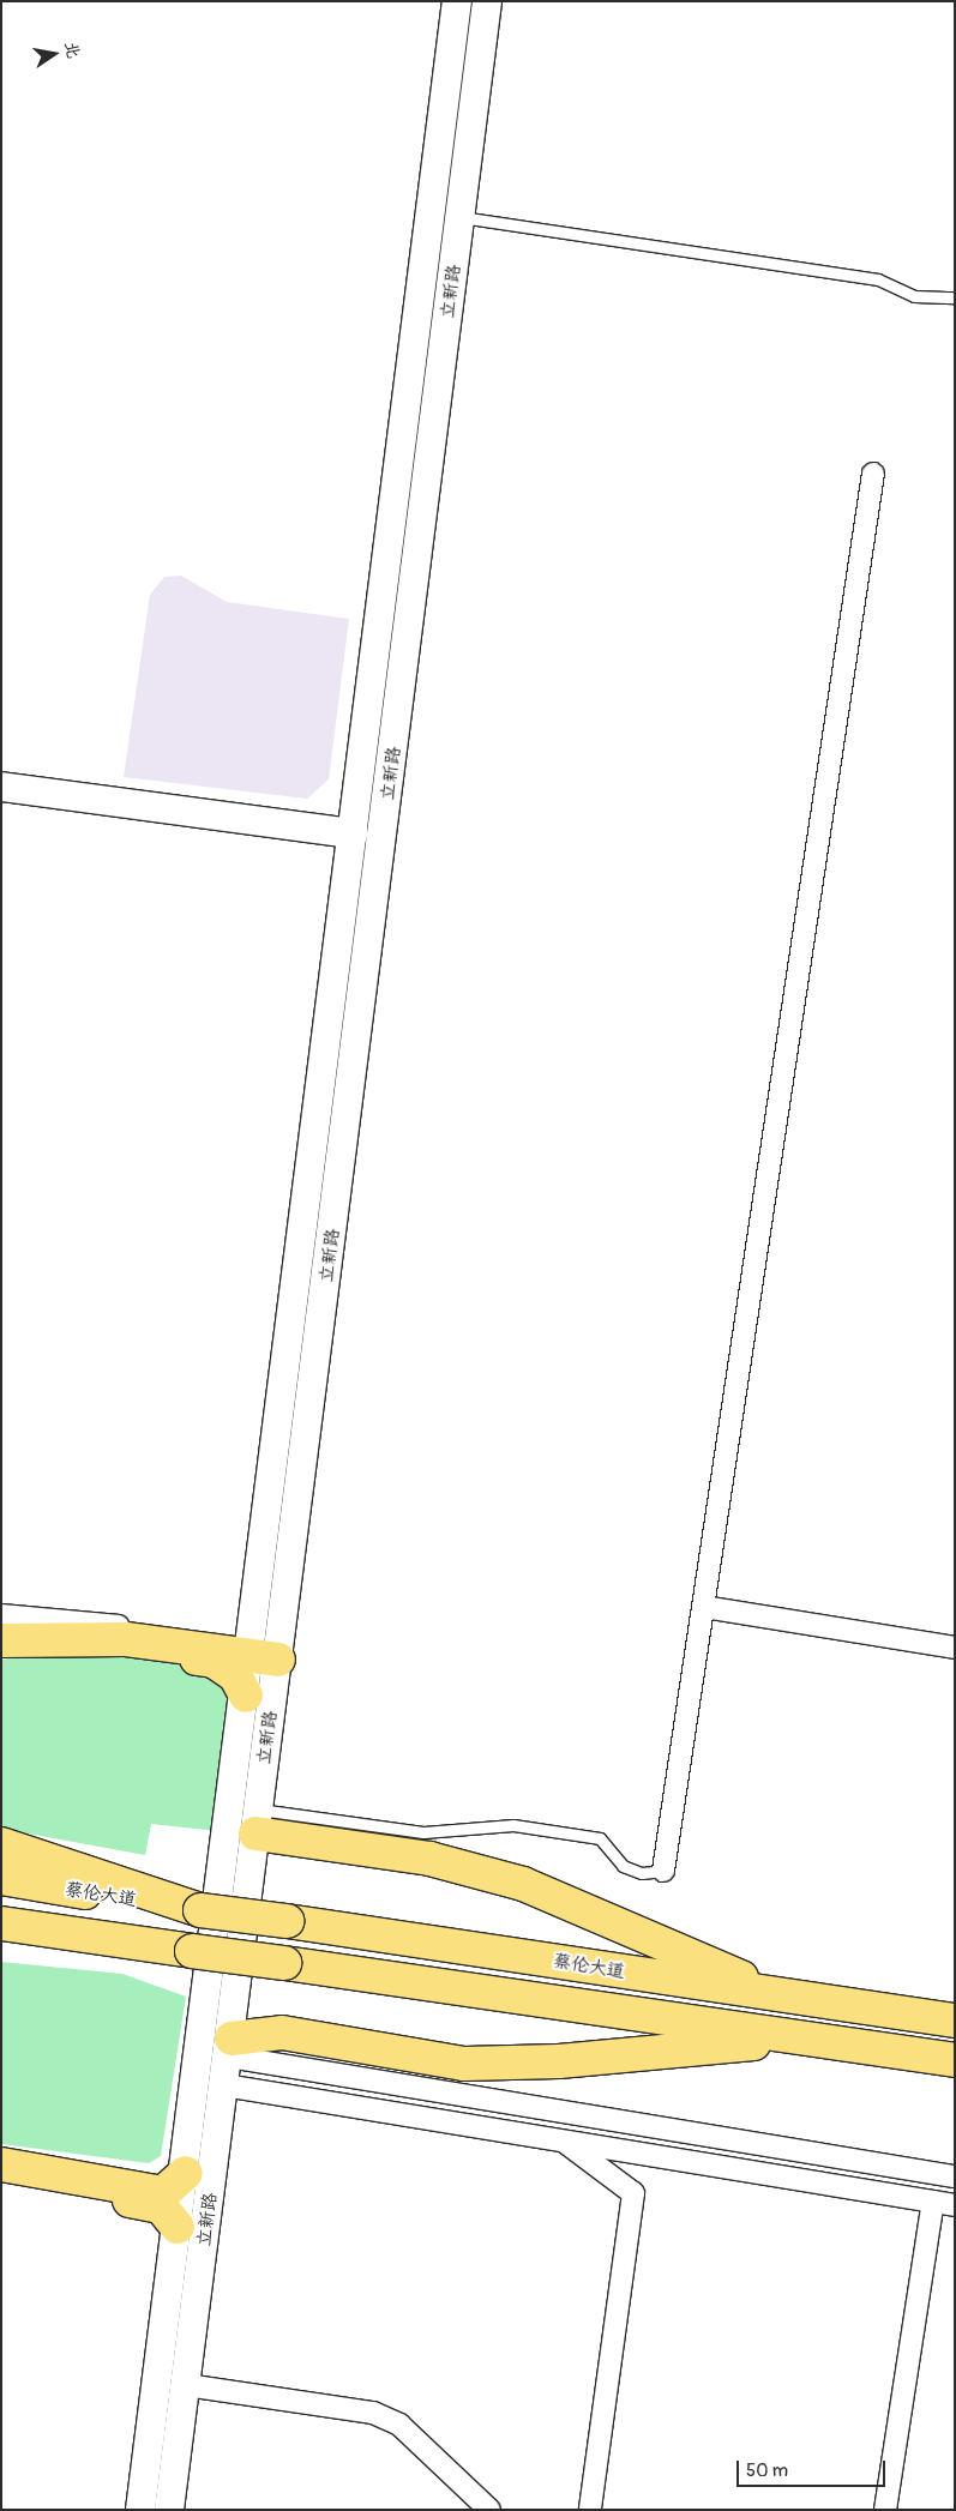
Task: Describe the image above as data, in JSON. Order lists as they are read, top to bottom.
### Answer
{
  "streets": {
    "highway": ["蔡伦大道"],
    "main road": ["立新路"]
  },
  "scale_bar": "50 m",
  "north": "right"
}
